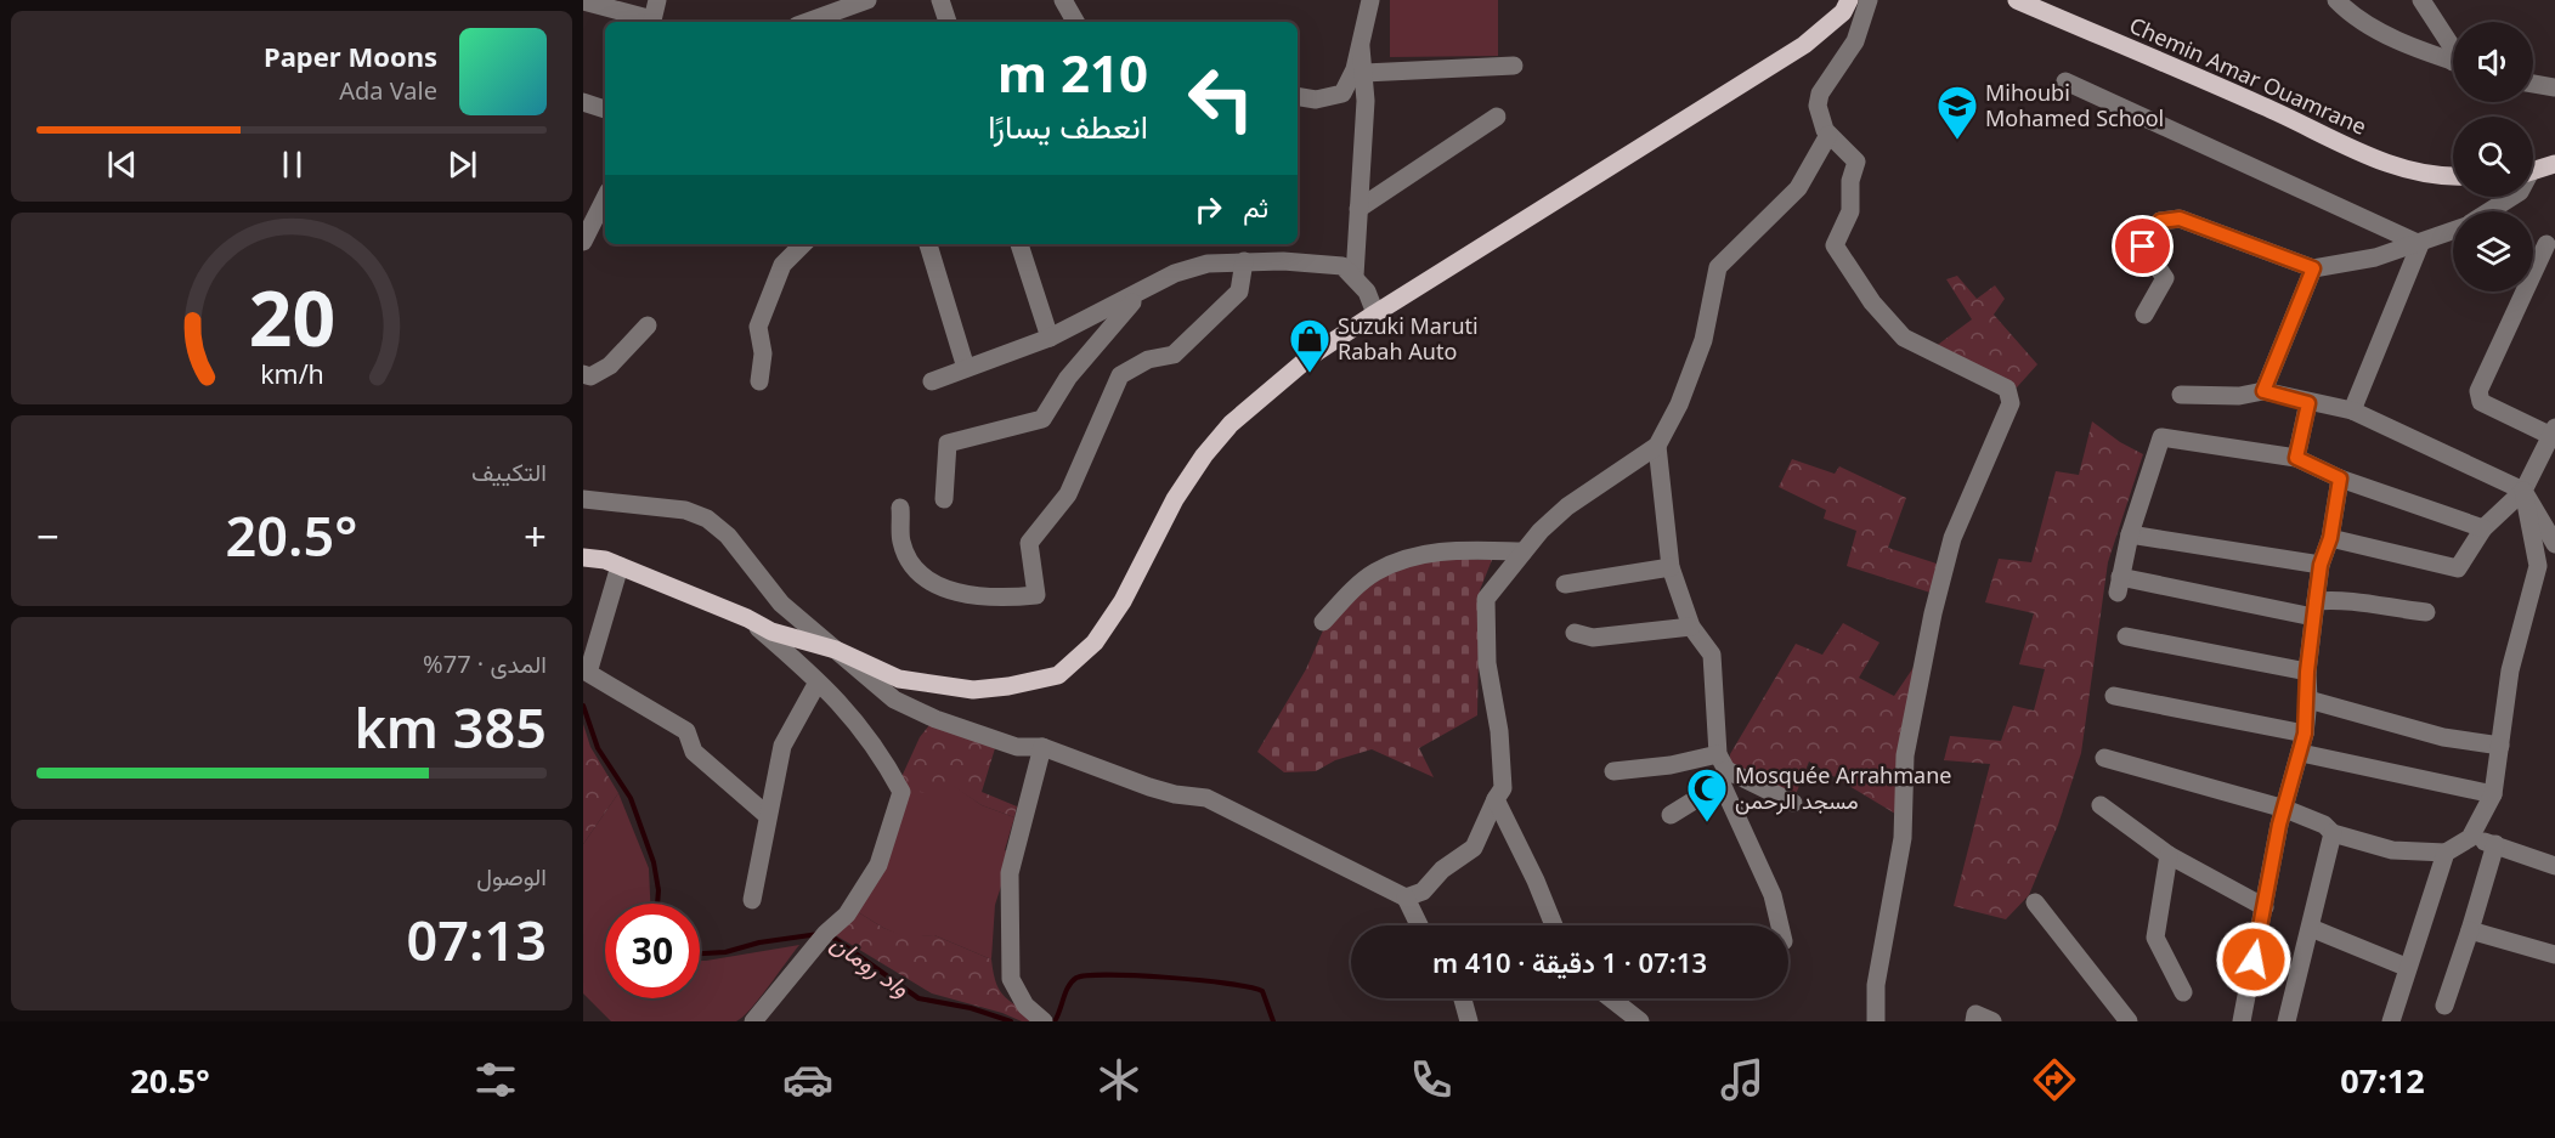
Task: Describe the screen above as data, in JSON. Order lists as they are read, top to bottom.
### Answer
{
  "streets": {
    "main road": ["Chemin Amar Ouamrane"]
  },
  "water": ["واد رومان"],
  "places": {
    "school or university": ["Mihoubi Mohamed School"],
    "shop": ["Suzuki Maruti Rabah Auto"],
    "mosque": ["Mosquée Arrahmane مسجد الرحمن"]
  },
  "page": {
    "turn": ["210 m", "انعطف يسارًا"],
    "song": ["Paper Moons", "Ada Vale"],
    "then": "ثم",
    "tile": [
      "التكييف",
      ["المدى · 77%", "385 km"],
      ["الوصول", "07:13"]
    ],
    "heat": ["−", "20.5°", "+"],
    "limit": "30",
    "trip": "07:13 · 1 دقيقة · 410 m",
    "tabs": ["07:12", "20.5°"],
    "gauge": ["20", "km/h"]
  }
}
